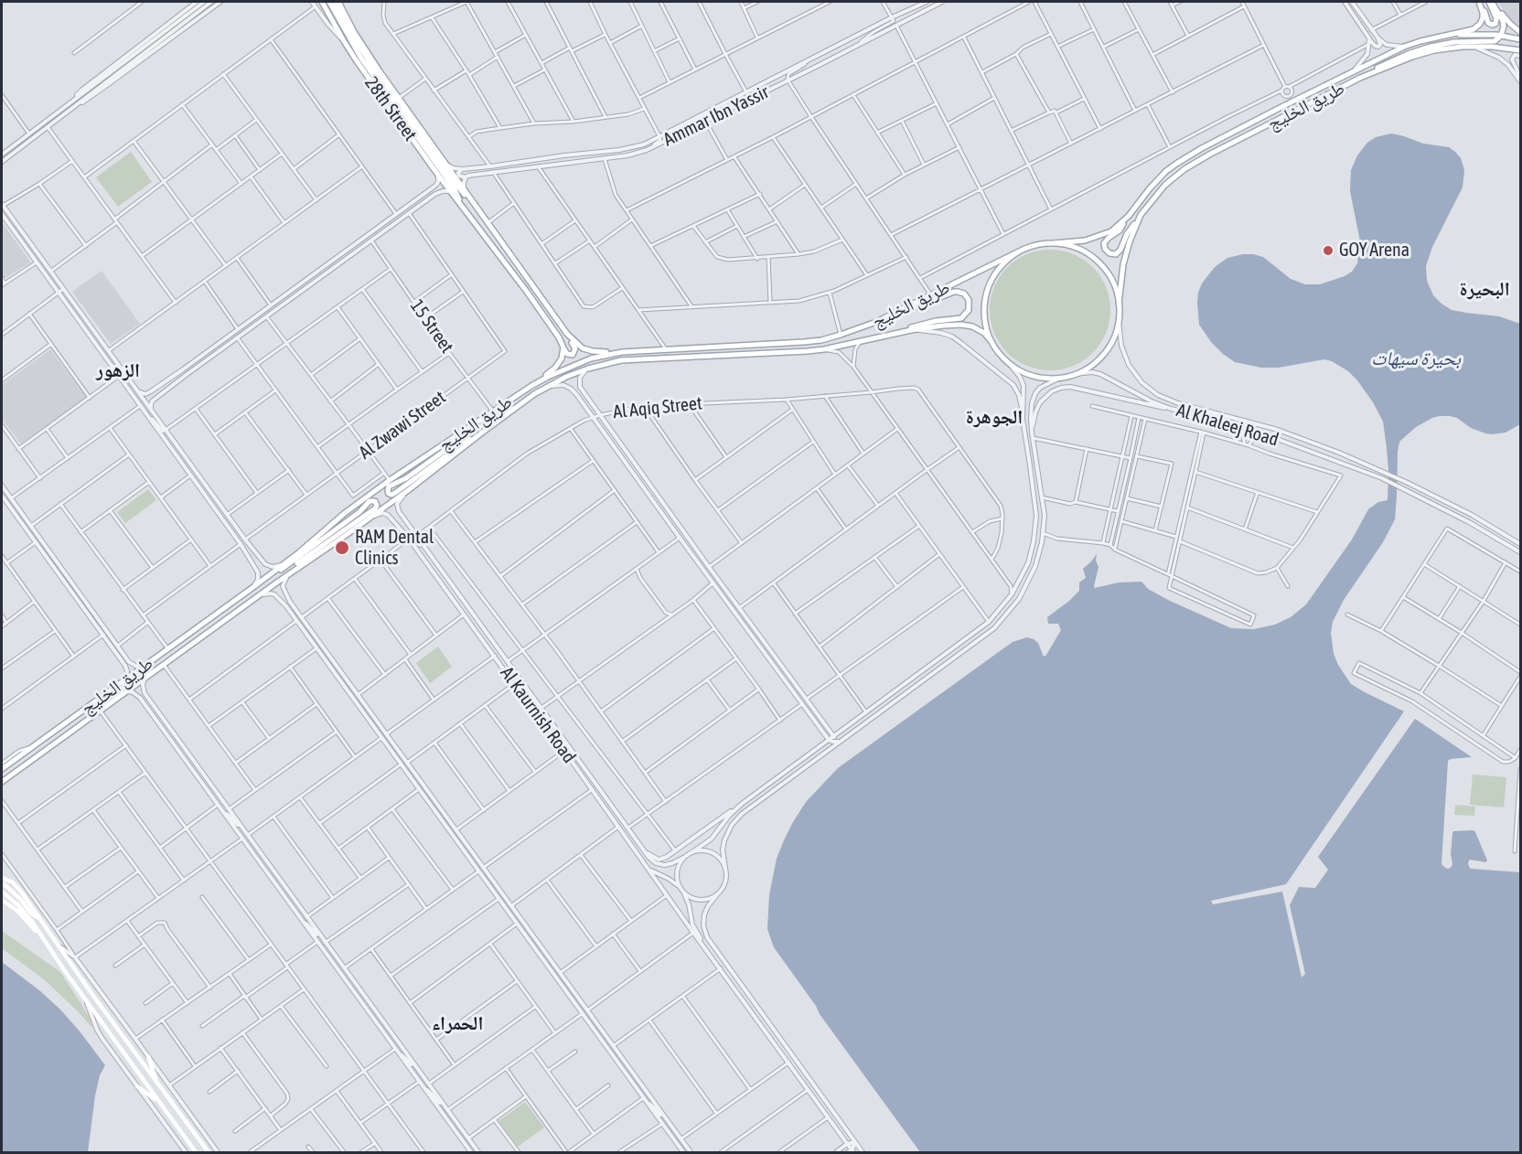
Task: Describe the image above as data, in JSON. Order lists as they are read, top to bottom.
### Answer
{
  "streets": {
    "main road": ["طريق الخليج", "28th Street"],
    "street": [
      "Ammar Ibn Yassir",
      "15 Street",
      "Al Aqiq Street",
      "Al Zwawi Street",
      "Al Khaleej Road",
      "Al Kaurnish Road"
    ]
  },
  "crossings": [
    ["طريق الخليج", "28th Street"],
    ["طريق الخليج", "15 Street"],
    ["طريق الخليج", "Al Khaleej Road"],
    ["طريق الخليج", "Al Kaurnish Road"],
    ["15 Street", "Al Zwawi Street"],
    ["Al Aqiq Street", "Al Kaurnish Road"]
  ],
  "districts": [
    "البحيرة",
    "الزهور",
    "الجوهرة",
    "الحمراء"
  ],
  "water": ["بحيرة سيهات"],
  "places": ["GOY Arena", "RAM Dental Clinics"]
}
